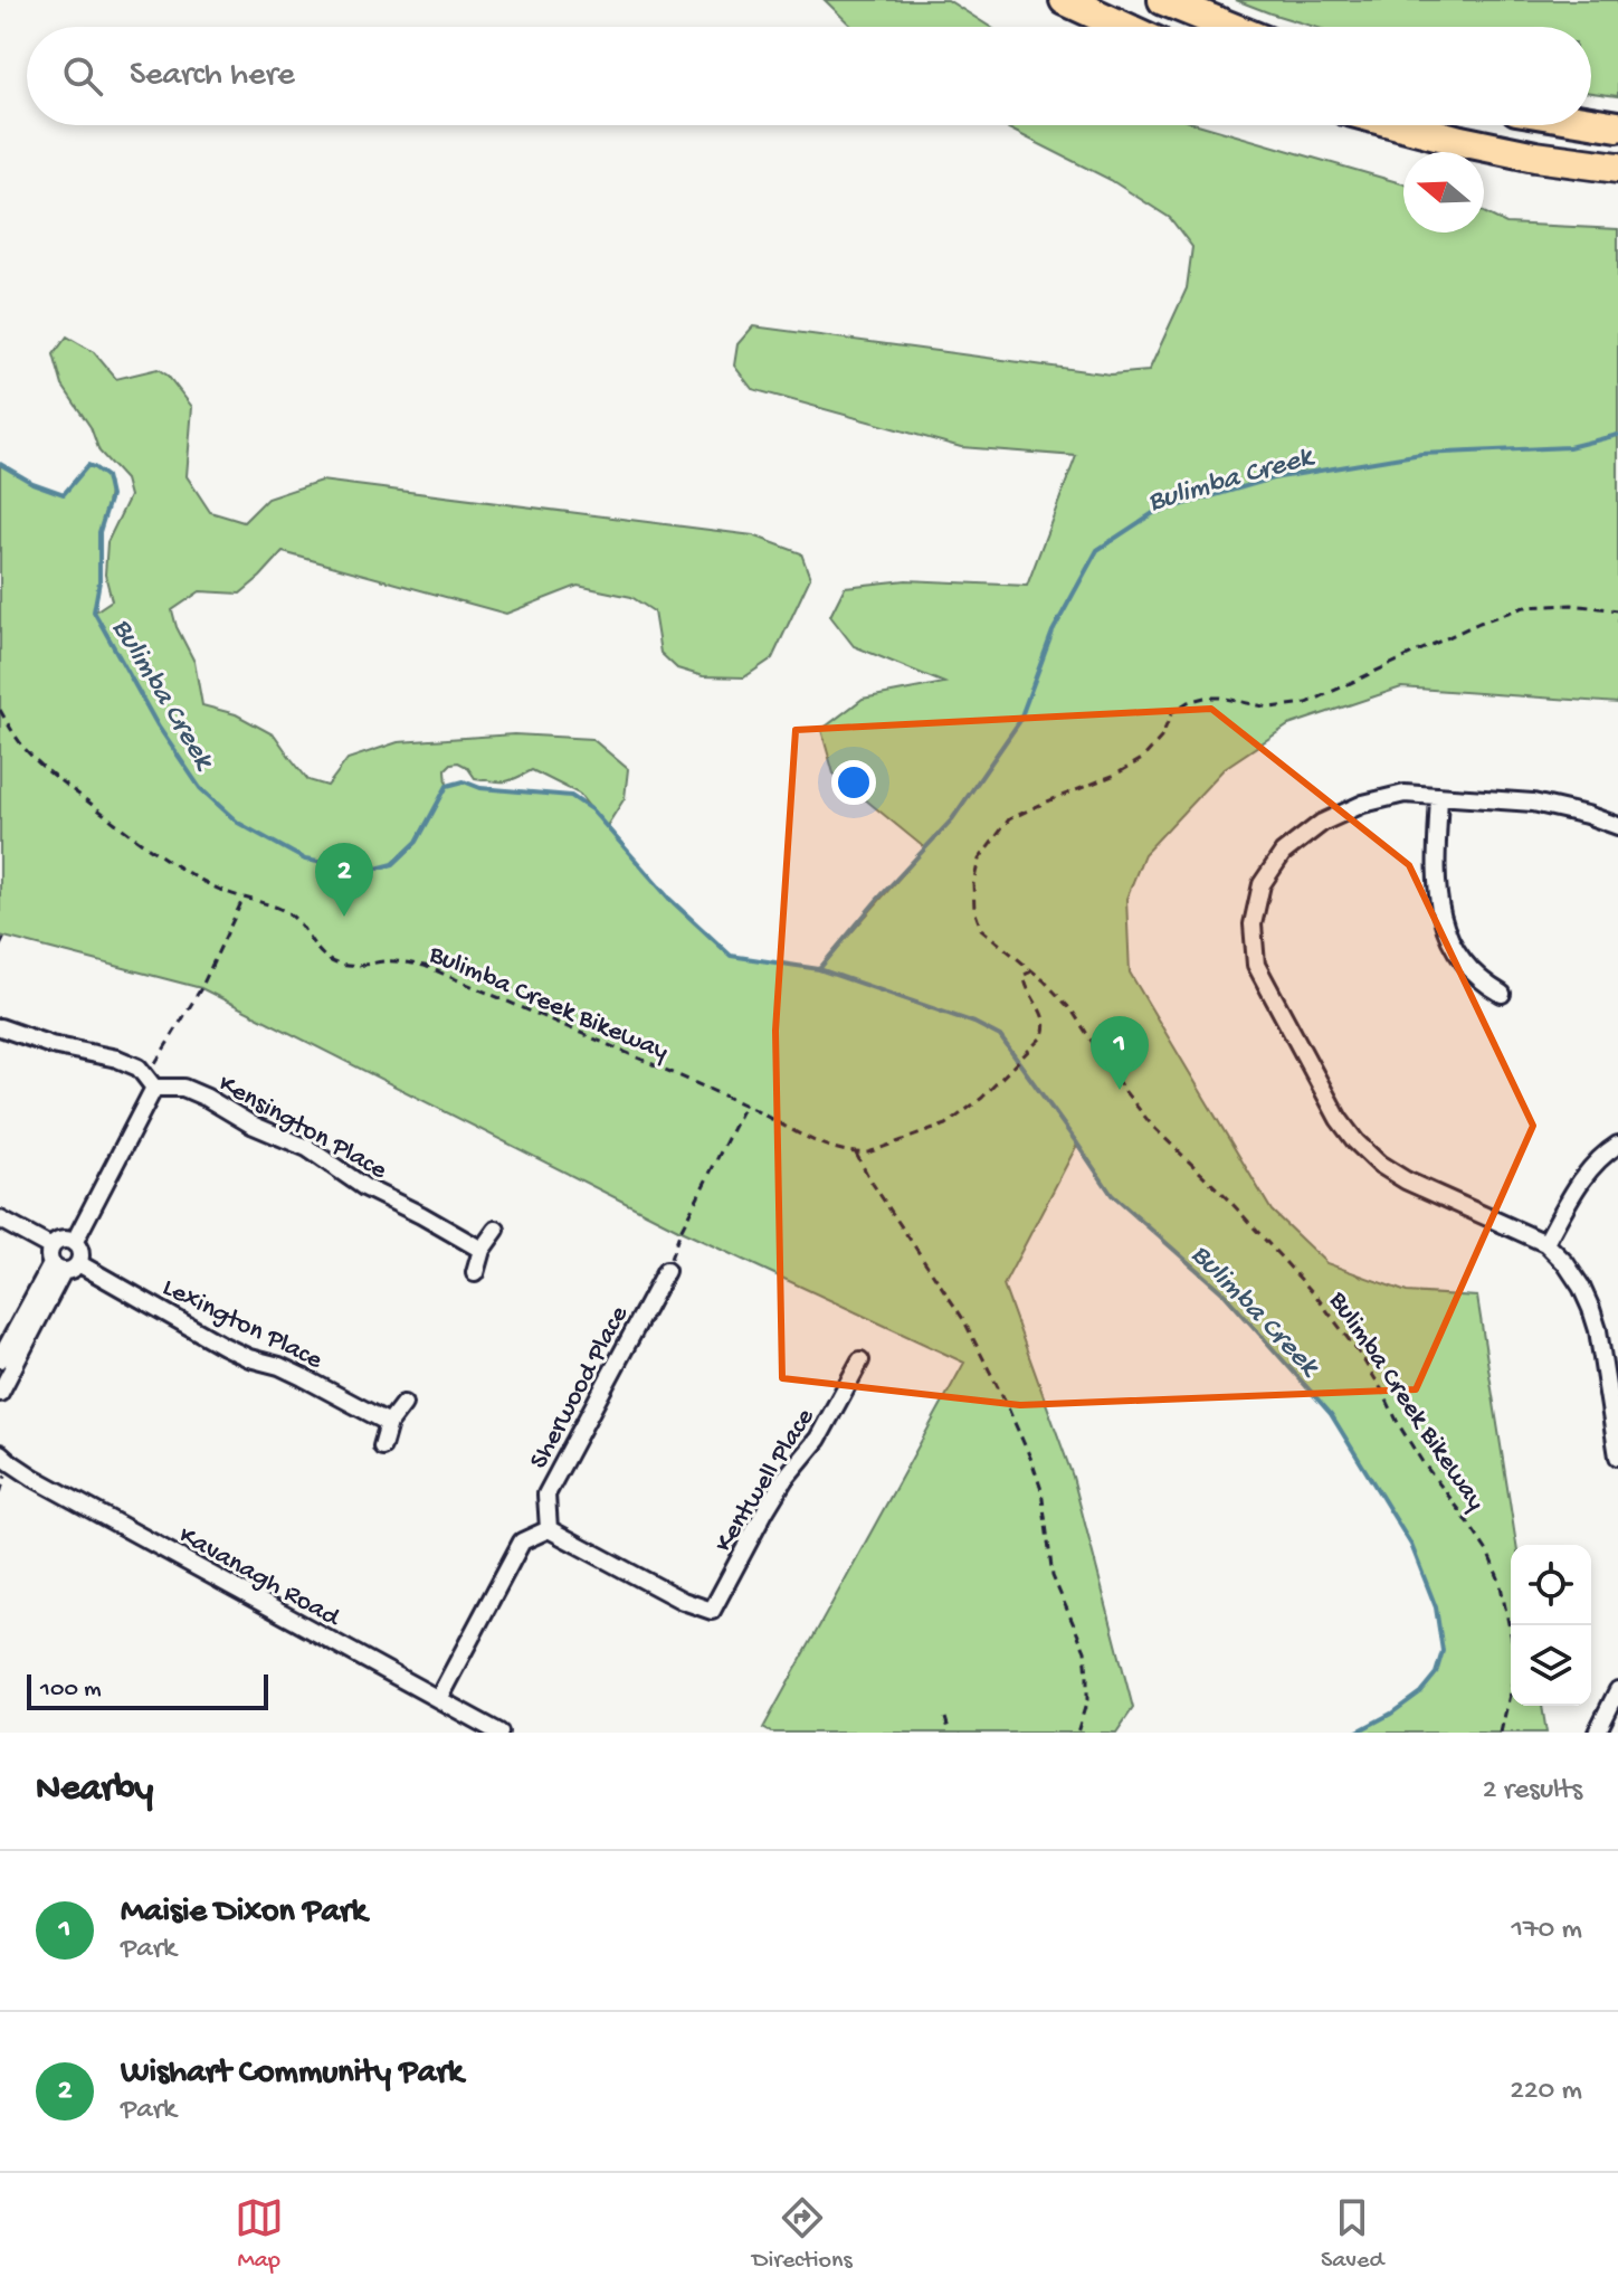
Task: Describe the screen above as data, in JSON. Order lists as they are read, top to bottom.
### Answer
{
  "streets": {
    "street": [
      "Kensington Place",
      "Lexington Place",
      "Sherwood Place",
      "Kentwell Place",
      "Kavanagh Road"
    ],
    "path": ["Bulimba Creek Bikeway"]
  },
  "crossings": [
    ["Sherwood Place", "Kentwell Place"]
  ],
  "water": ["Bulimba Creek"],
  "scale_bar": "100 m",
  "north": "left",
  "page": {
    "search": "Search here",
    "pins": ["2", "1"],
    "scale": "100 m",
    "heading": ["Nearby", "2 results"],
    "list": [
      {
        "mark": "1",
        "name": "Maisie Dixon Park",
        "note": "Park",
        "value": "170 m"
      },
      {
        "mark": "2",
        "name": "Wishart Community Park",
        "note": "Park",
        "value": "220 m"
      }
    ],
    "nav": ["Map", "Directions", "Saved"]
  }
}
